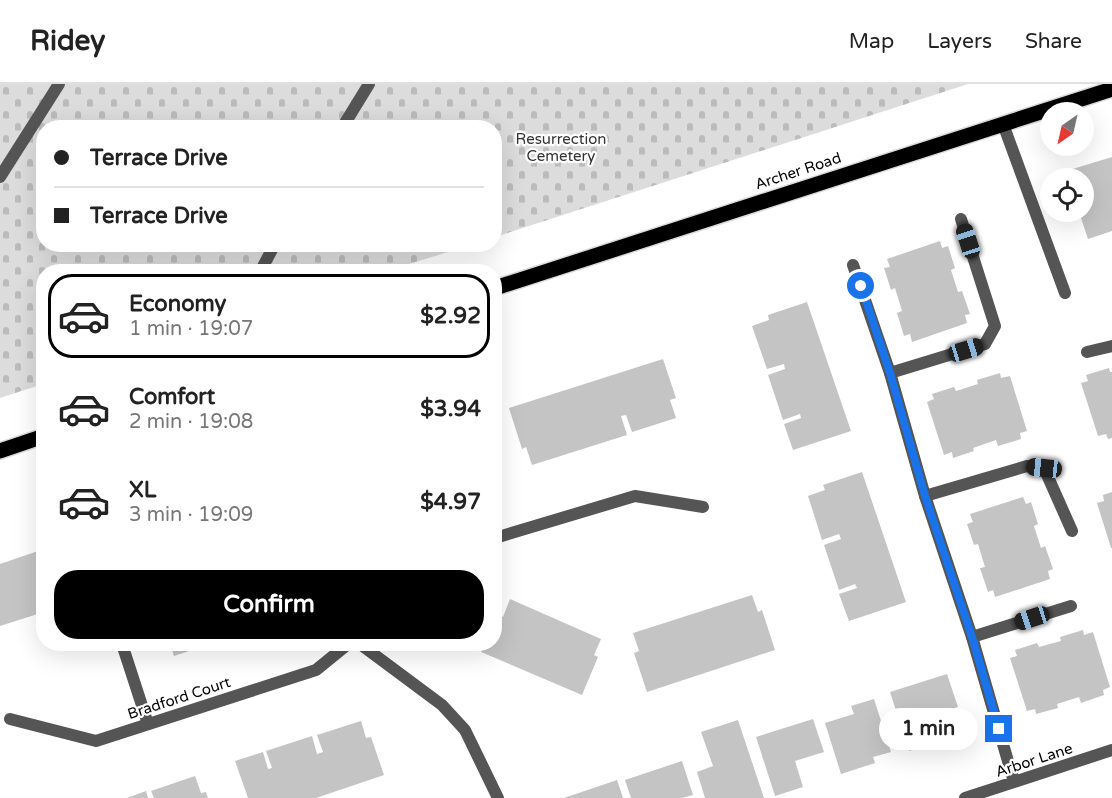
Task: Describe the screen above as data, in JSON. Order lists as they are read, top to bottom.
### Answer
{
  "streets": {
    "main road": ["Archer Road"],
    "street": ["Bradford Court", "Arbor Lane"]
  },
  "parks": ["Resurrection Cemetery"],
  "north": "bottom left",
  "page": {
    "header": "Ridey",
    "nav": ["Map", "Layers", "Share"],
    "banner": ["Terrace Drive", "Terrace Drive"],
    "list": [
      {
        "name": "Economy",
        "note": "1 min · 19:07",
        "value": "$2.92"
      },
      {
        "name": "Comfort",
        "note": "2 min · 19:08",
        "value": "$3.94"
      },
      {
        "name": "XL",
        "note": "3 min · 19:09",
        "value": "$4.97"
      }
    ],
    "buttons": "Confirm",
    "bubble": "1 min"
  }
}
